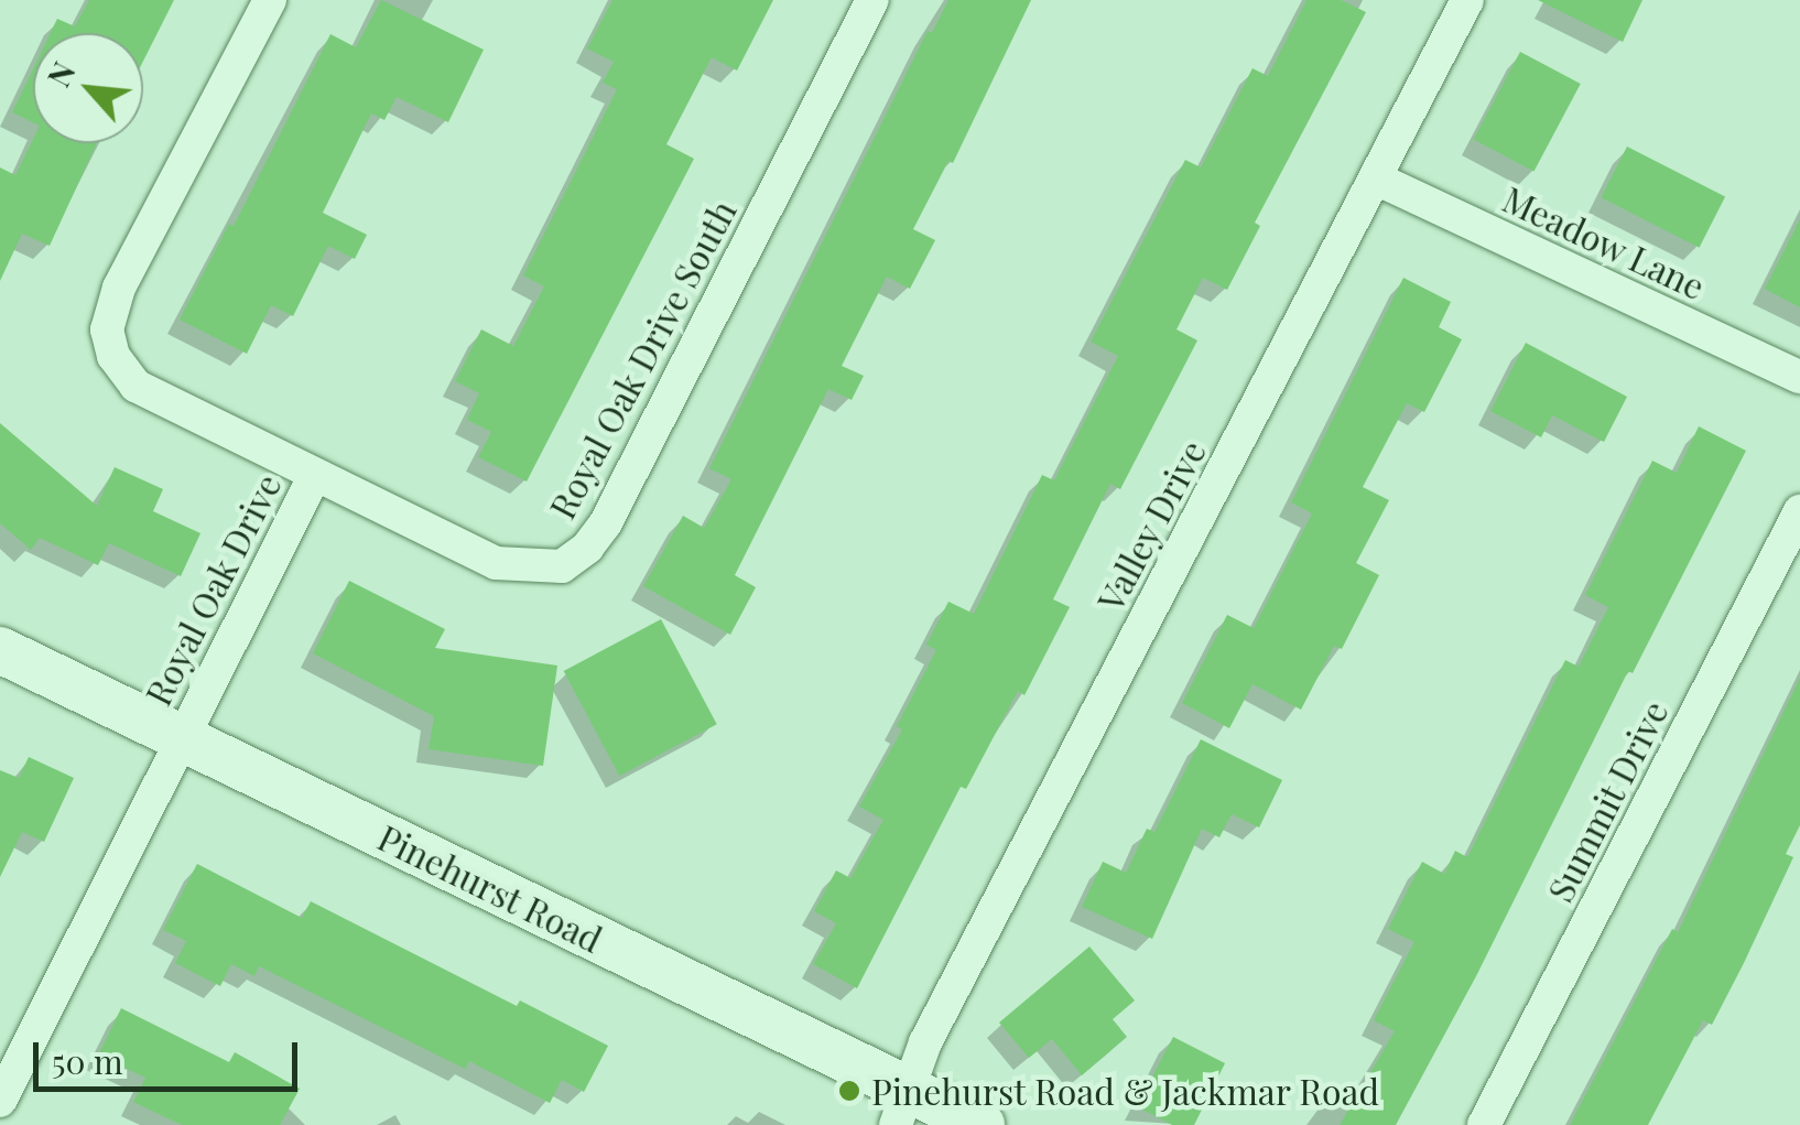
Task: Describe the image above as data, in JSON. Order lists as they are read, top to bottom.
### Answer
{
  "streets": {
    "street": [
      "Meadow Lane",
      "Royal Oak Drive South",
      "Valley Drive",
      "Royal Oak Drive",
      "Summit Drive",
      "Pinehurst Road"
    ]
  },
  "crossings": [
    ["Meadow Lane", "Valley Drive"],
    ["Royal Oak Drive South", "Royal Oak Drive"],
    ["Valley Drive", "Pinehurst Road"],
    ["Royal Oak Drive", "Pinehurst Road"]
  ],
  "places": ["Pinehurst Road & Jackmar Road"],
  "scale_bar": "50 m",
  "north": "top left"
}
